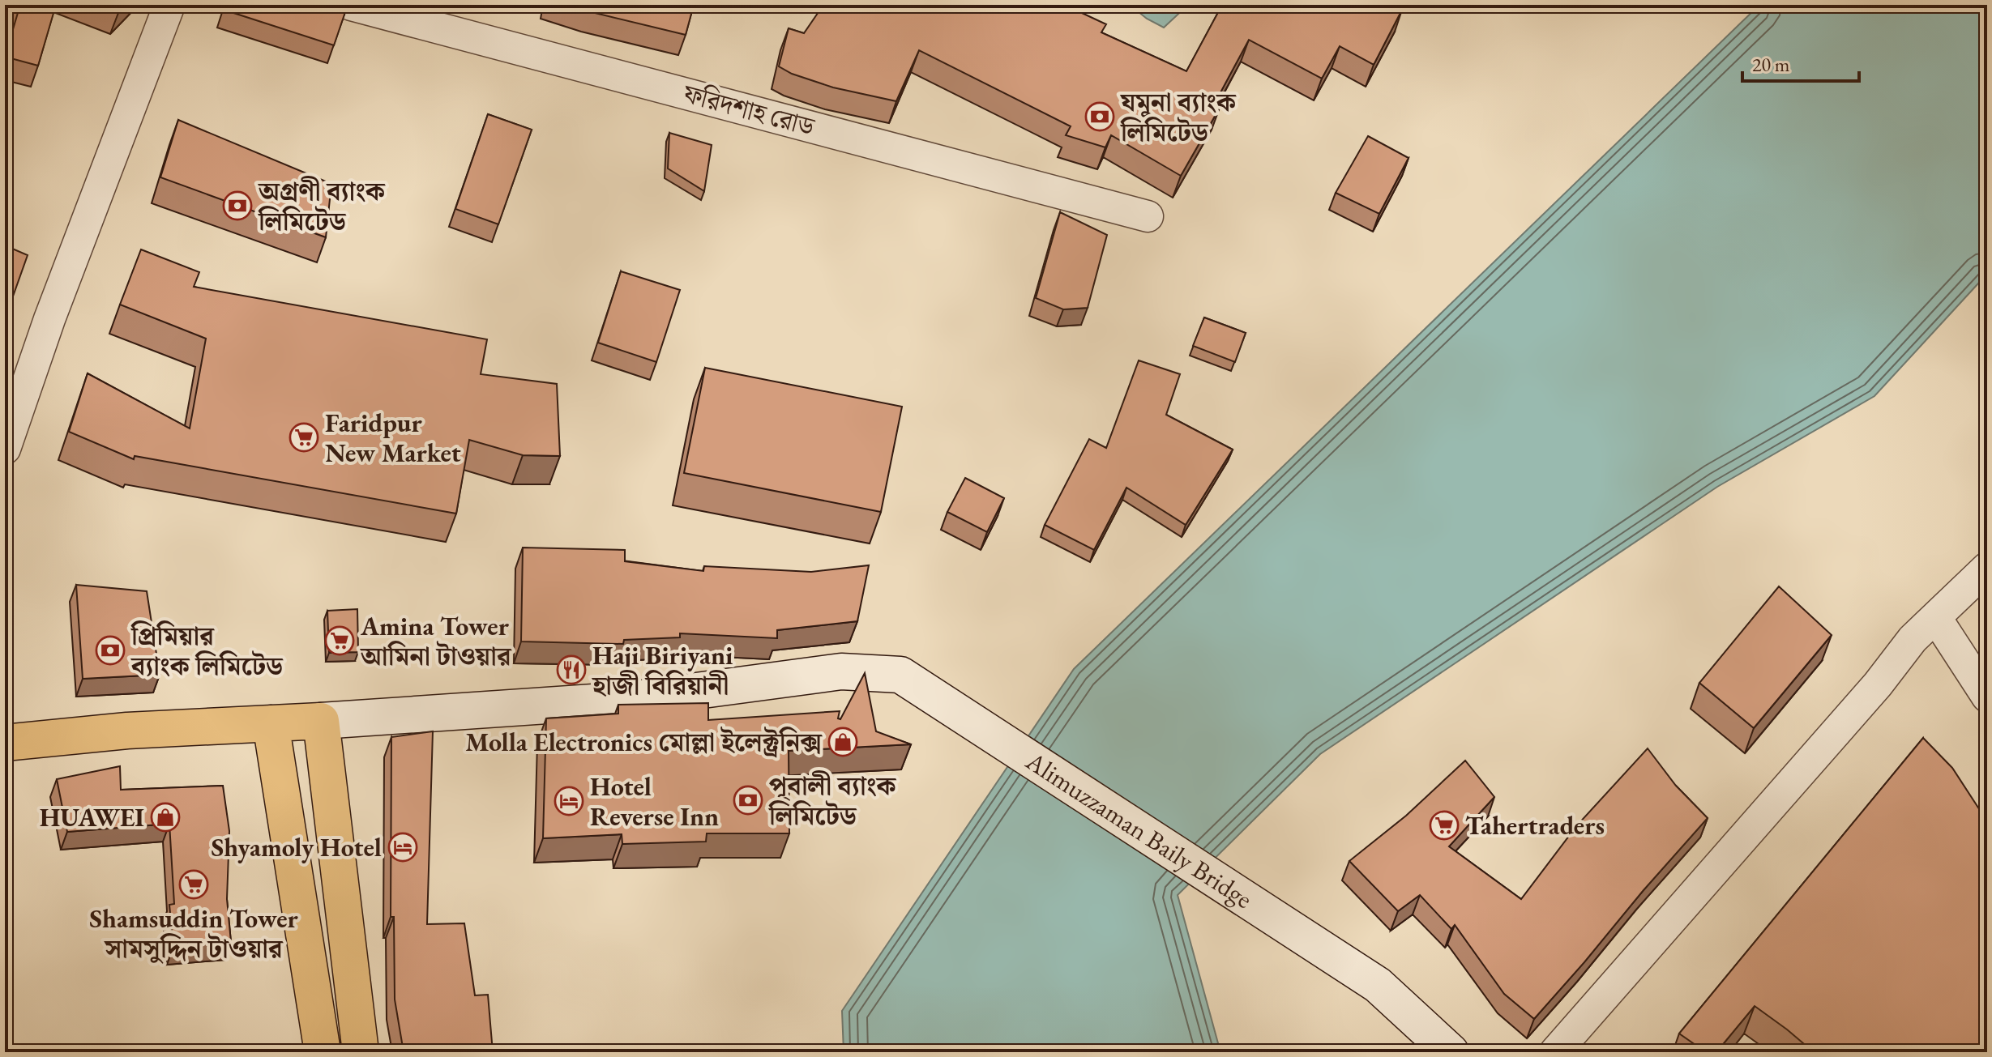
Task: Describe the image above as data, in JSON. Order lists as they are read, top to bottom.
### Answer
{
  "streets": {
    "main road": ["Alimuzzaman Baily Bridge"],
    "street": ["ফরিদশাহ রোড"]
  },
  "places": {
    "bank": [
      "যমুনা ব্যাংক লিমিটেড",
      "অগ্রণী ব্যাংক লিমিটেড",
      "প্রিমিয়ার ব্যাংক লিমিটেড",
      "পূবালী ব্যাংক লিমিটেড"
    ],
    "supermarket": [
      "Faridpur New Market",
      "Amina Tower আমিনা টাওয়ার",
      "Tahertraders",
      "Shamsuddin Tower সামসুদ্দিন টাওয়ার"
    ],
    "restaurant": ["Haji Biriyani হাজী বিরিয়ানী"],
    "shop": ["Molla Electronics মোল্লা ইলেক্ট্রনিক্স", "HUAWEI"],
    "hotel": ["Hotel Reverse Inn", "Shyamoly Hotel"]
  },
  "scale_bar": "20 m"
}
